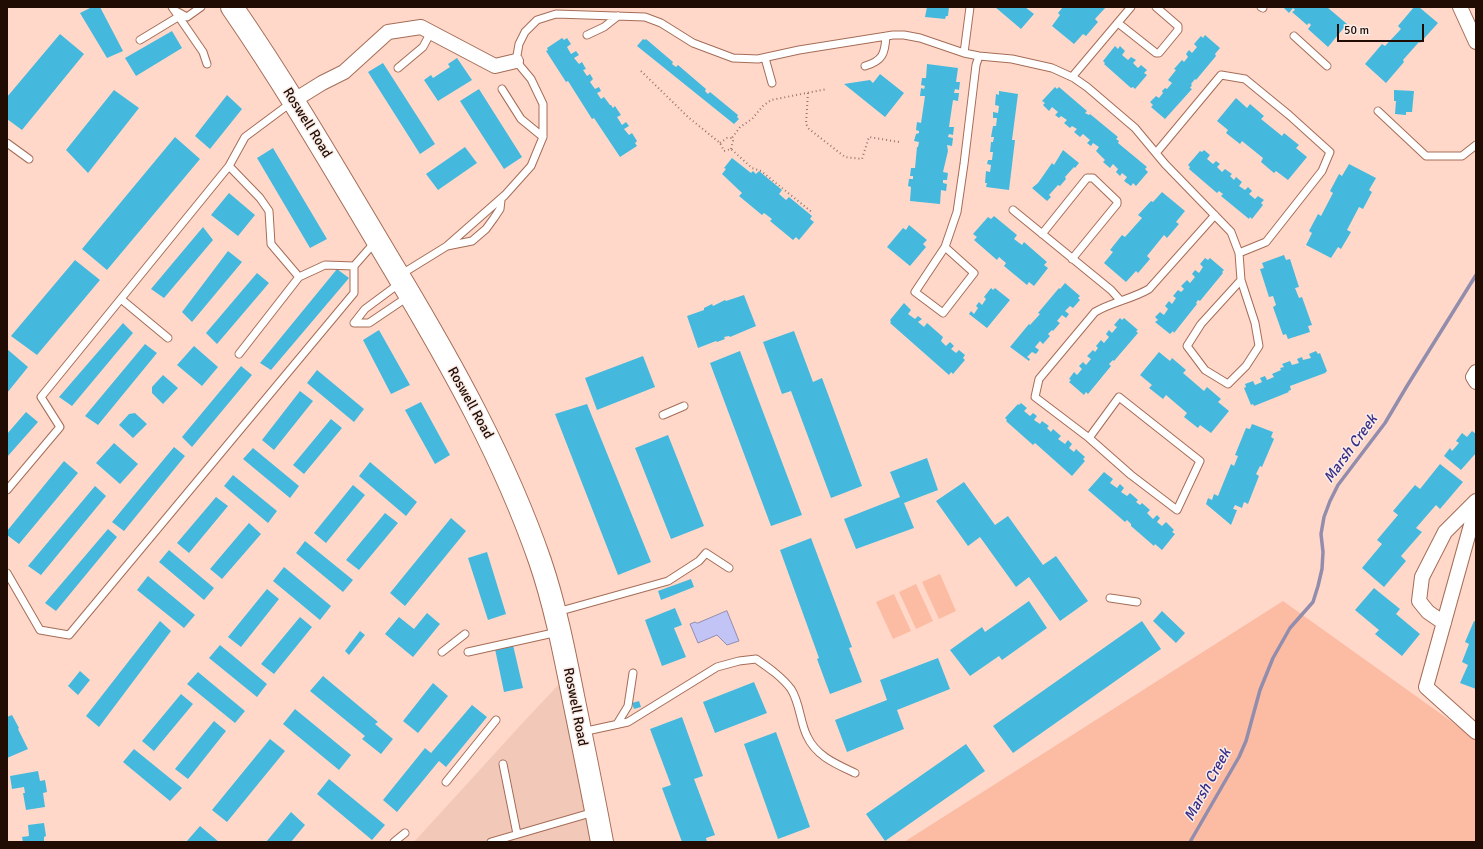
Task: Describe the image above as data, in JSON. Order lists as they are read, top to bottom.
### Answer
{
  "streets": {
    "main road": ["Roswell Road"]
  },
  "water": ["Marsh Creek"],
  "scale_bar": "50 m"
}
